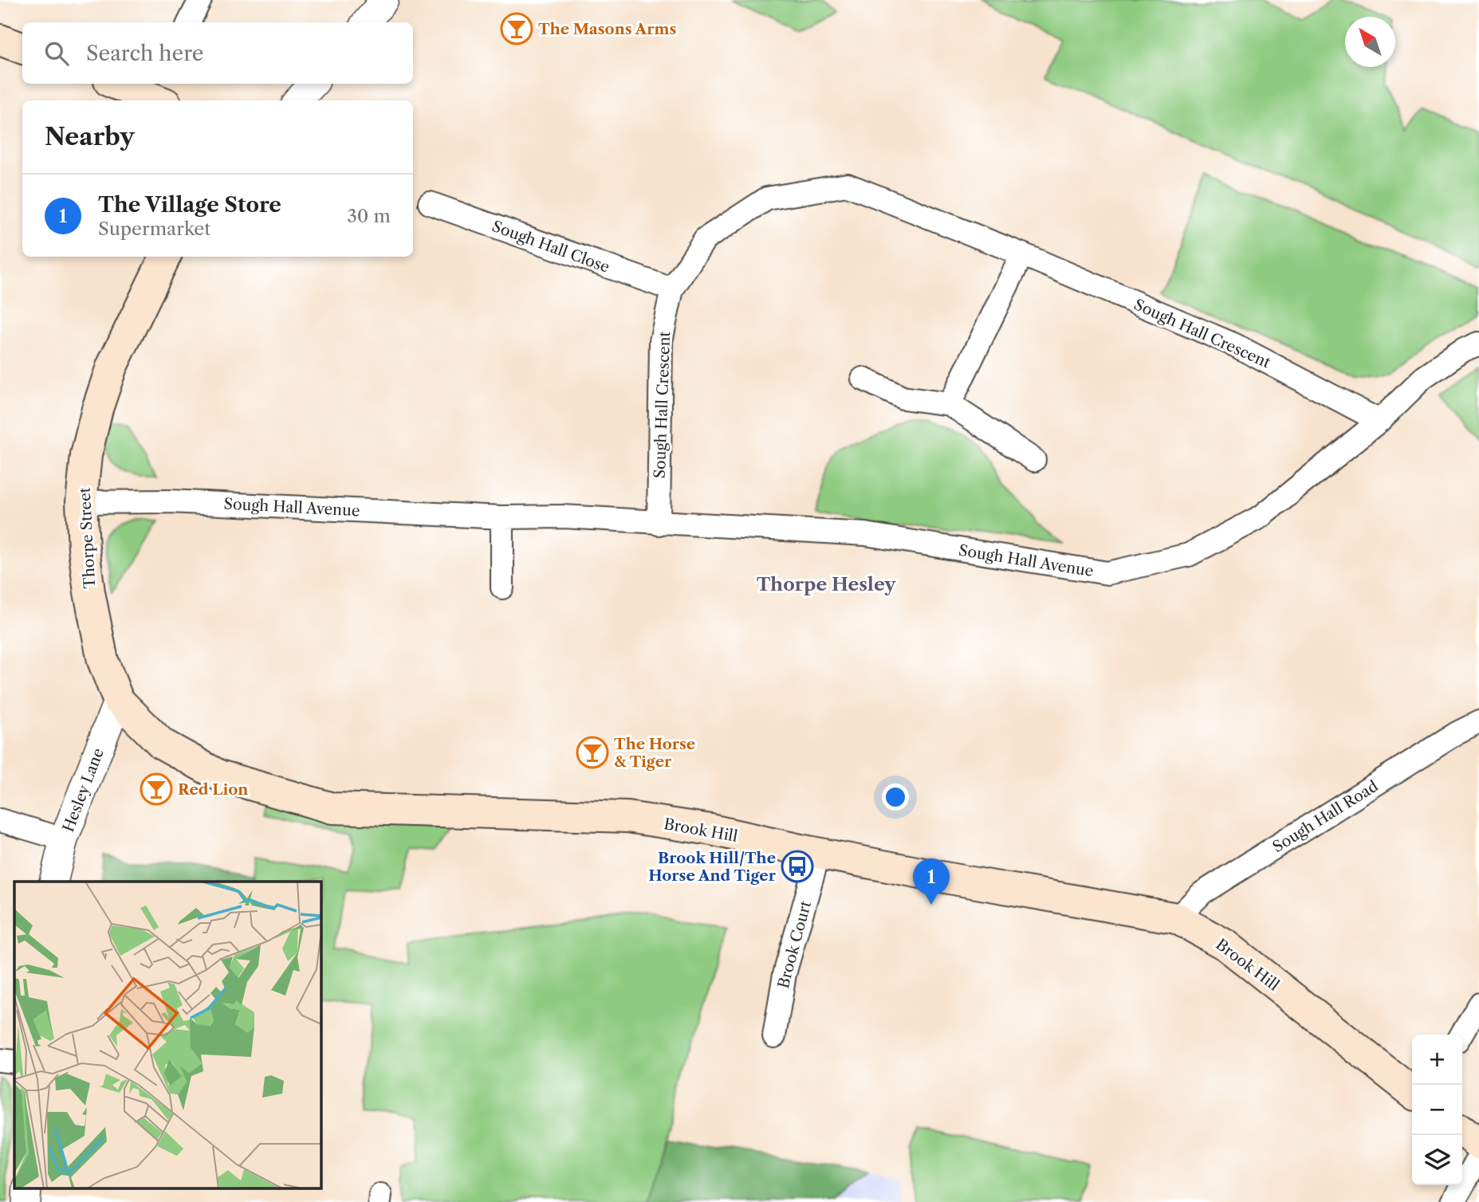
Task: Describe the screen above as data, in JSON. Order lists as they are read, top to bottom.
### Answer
{
  "streets": {
    "main road": ["Thorpe Street", "Brook Hill"],
    "street": [
      "Sough Hall Close",
      "Sough Hall Crescent",
      "Sough Hall Avenue",
      "Hesley Lane",
      "Sough Hall Road",
      "Brook Court"
    ]
  },
  "crossings": [
    ["Sough Hall Close", "Sough Hall Crescent"],
    ["Sough Hall Crescent", "Sough Hall Avenue"],
    ["Sough Hall Avenue", "Thorpe Street"],
    ["Thorpe Street", "Hesley Lane"],
    ["Thorpe Street", "Brook Hill"],
    ["Hesley Lane", "Brook Hill"],
    ["Sough Hall Road", "Brook Hill"],
    ["Brook Hill", "Brook Court"]
  ],
  "districts": ["Thorpe Hesley"],
  "places": {
    "bar": ["The Masons Arms", "The Horse & Tiger", "Red Lion"],
    "bus stop": ["Brook Hill/The Horse And Tiger"]
  },
  "north": "top left",
  "page": {
    "search": "Search here",
    "heading": "Nearby",
    "list": [
      {
        "mark": "1",
        "name": "The Village Store",
        "note": "Supermarket",
        "value": "30 m"
      }
    ],
    "pins": "1",
    "map_buttons": ["+", "−"]
  }
}
